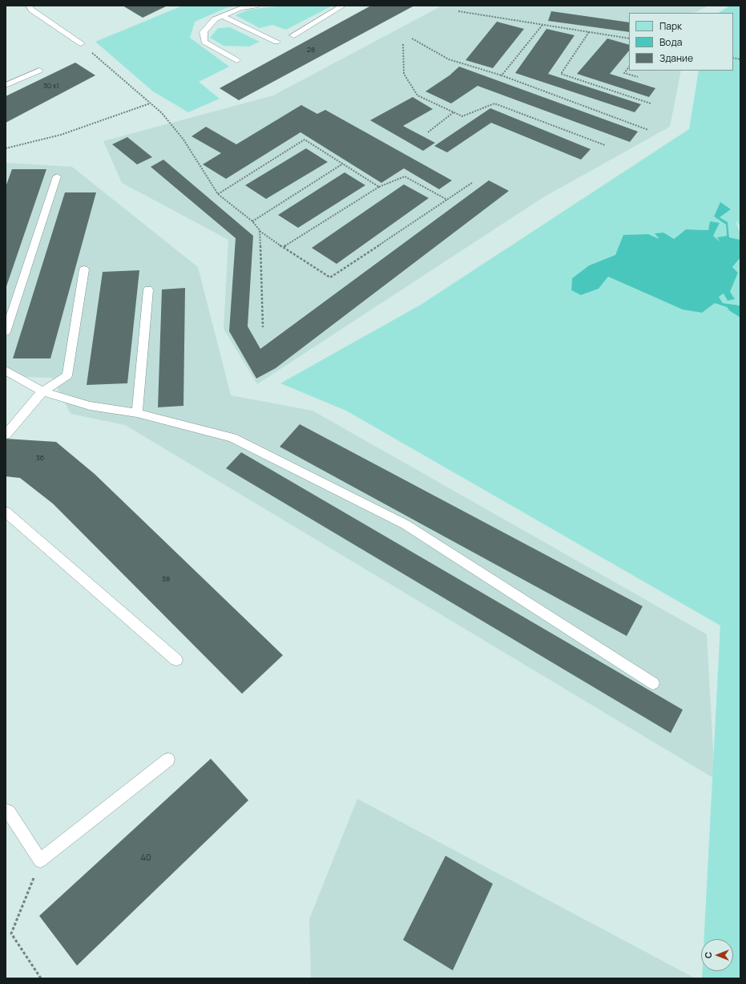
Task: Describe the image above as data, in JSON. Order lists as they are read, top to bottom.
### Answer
{
  "house_numbers": [
    "28",
    "30 к1",
    "36",
    "38",
    "40"
  ],
  "legend": ["Парк", "Вода", "Здание"],
  "north": "left"
}
